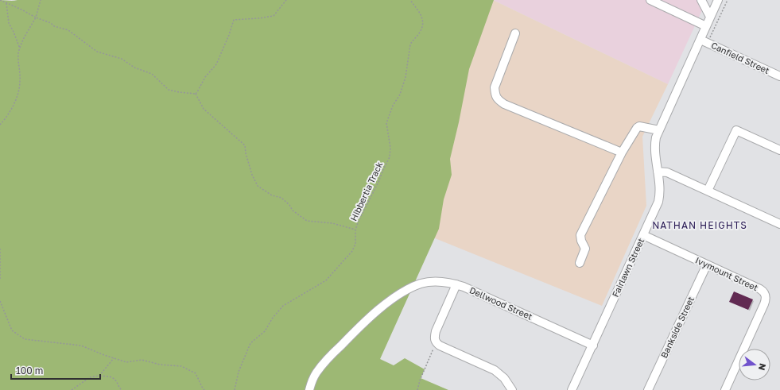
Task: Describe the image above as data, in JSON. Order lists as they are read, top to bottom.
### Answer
{
  "streets": {
    "street": [
      "Canfield Street",
      "Fairlawn Street",
      "Ivymount Street",
      "Dellwood Street",
      "Bankside Street"
    ],
    "path": ["Hibbertia Track"]
  },
  "crossings": [
    ["Canfield Street", "Fairlawn Street"],
    ["Fairlawn Street", "Ivymount Street"],
    ["Fairlawn Street", "Dellwood Street"],
    ["Ivymount Street", "Bankside Street"]
  ],
  "districts": ["NATHAN HEIGHTS"],
  "scale_bar": "100 m",
  "north": "right"
}
